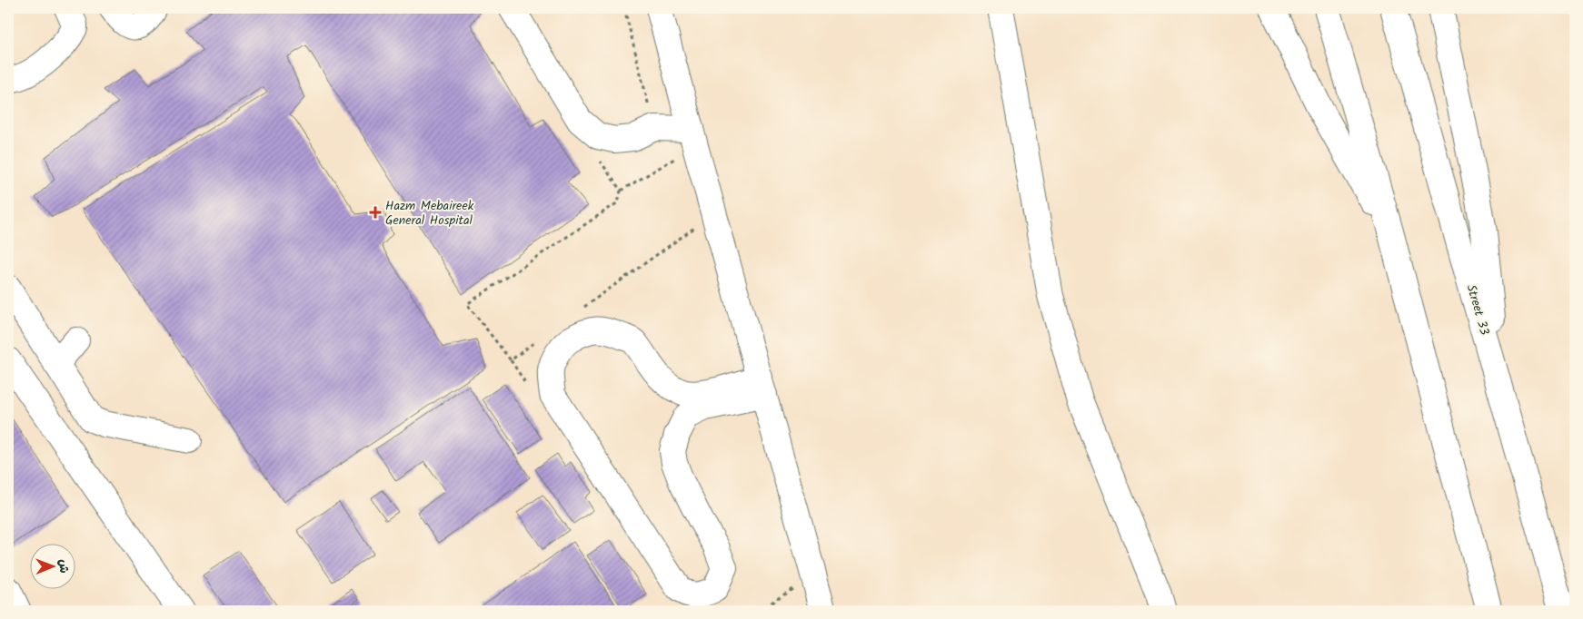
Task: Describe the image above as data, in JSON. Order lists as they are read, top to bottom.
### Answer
{
  "streets": {
    "main road": ["Street 33"]
  },
  "places": {
    "health": ["Hazm Mebaireek General Hospital"]
  },
  "north": "right"
}
